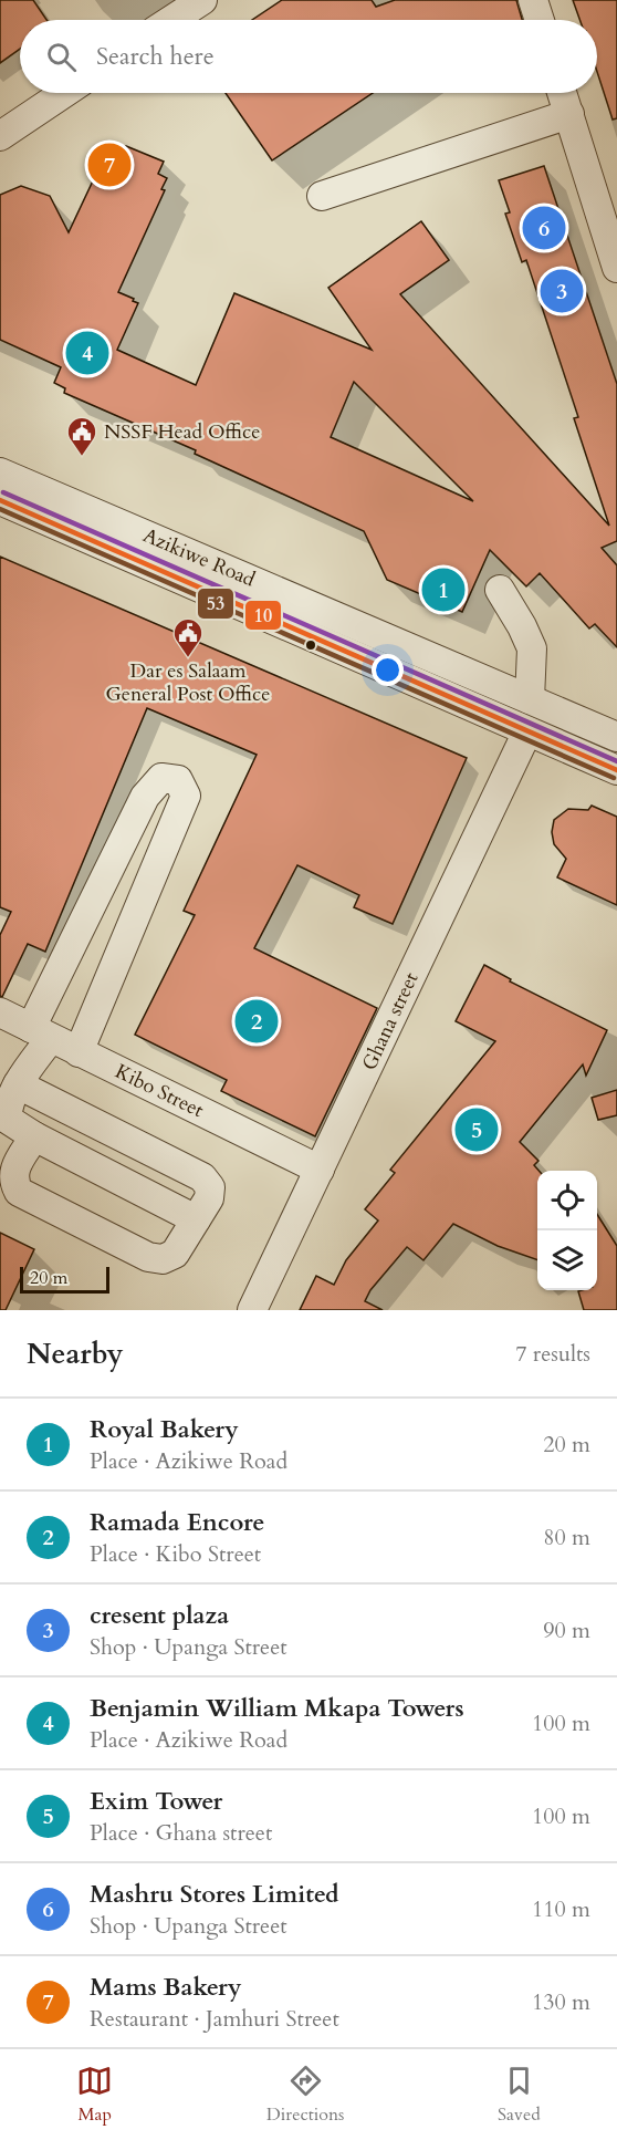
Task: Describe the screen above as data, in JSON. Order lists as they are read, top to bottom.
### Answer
{
  "streets": {
    "street": ["Azikiwe Road", "Ghana street", "Kibo Street"]
  },
  "crossings": [
    ["Azikiwe Road", "Ghana street"],
    ["Ghana street", "Kibo Street"]
  ],
  "places": {
    "public building": ["NSSF Head Office", "Dar es Salaam General Post Office"]
  },
  "lines": ["transit line 10", "transit line 53"],
  "scale_bar": "20 m",
  "page": {
    "search": "Search here",
    "pins": [
      "7",
      "6",
      "3",
      "4",
      "1",
      "2",
      "5"
    ],
    "scale": "20 m",
    "heading": ["Nearby", "7 results"],
    "list": [
      {
        "mark": "1",
        "name": "Royal Bakery",
        "note": "Place · Azikiwe Road",
        "value": "20 m"
      },
      {
        "mark": "2",
        "name": "Ramada Encore",
        "note": "Place · Kibo Street",
        "value": "80 m"
      },
      {
        "mark": "3",
        "name": "cresent plaza",
        "note": "Shop · Upanga Street",
        "value": "90 m"
      },
      {
        "mark": "4",
        "name": "Benjamin William Mkapa Towers",
        "note": "Place · Azikiwe Road",
        "value": "100 m"
      },
      {
        "mark": "5",
        "name": "Exim Tower",
        "note": "Place · Ghana street",
        "value": "100 m"
      },
      {
        "mark": "6",
        "name": "Mashru Stores Limited",
        "note": "Shop · Upanga Street",
        "value": "110 m"
      },
      {
        "mark": "7",
        "name": "Mams Bakery",
        "note": "Restaurant · Jamhuri Street",
        "value": "130 m"
      }
    ],
    "nav": ["Map", "Directions", "Saved"]
  }
}
